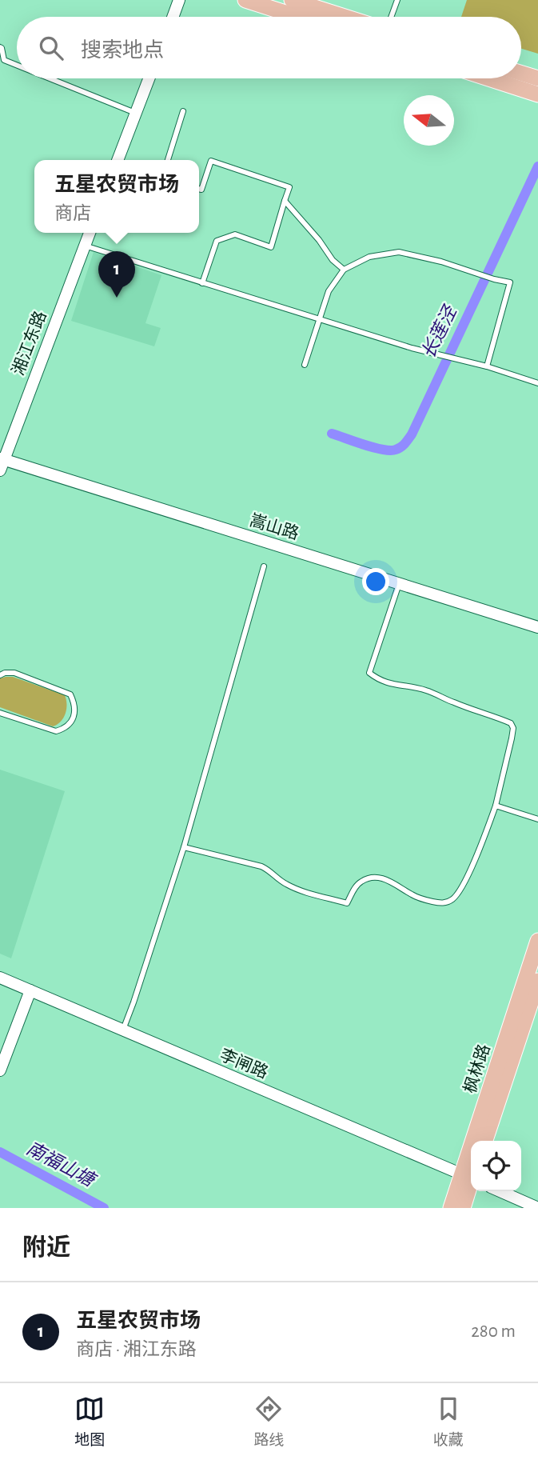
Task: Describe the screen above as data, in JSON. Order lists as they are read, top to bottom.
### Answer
{
  "streets": {
    "main road": ["枫林路"],
    "street": ["湘江东路", "嵩山路", "李闸路"]
  },
  "crossings": [
    ["湘江东路", "嵩山路"],
    ["李闸路", "枫林路"]
  ],
  "water": ["长莲泾", "南福山塘"],
  "north": "left",
  "page": {
    "search": "搜索地点",
    "popup": ["五星农贸市场", "商店"],
    "pins": "1",
    "heading": "附近",
    "list": [
      {
        "mark": "1",
        "name": "五星农贸市场",
        "note": "商店 · 湘江东路",
        "value": "280 m"
      }
    ],
    "nav": ["地图", "路线", "收藏"]
  }
}
